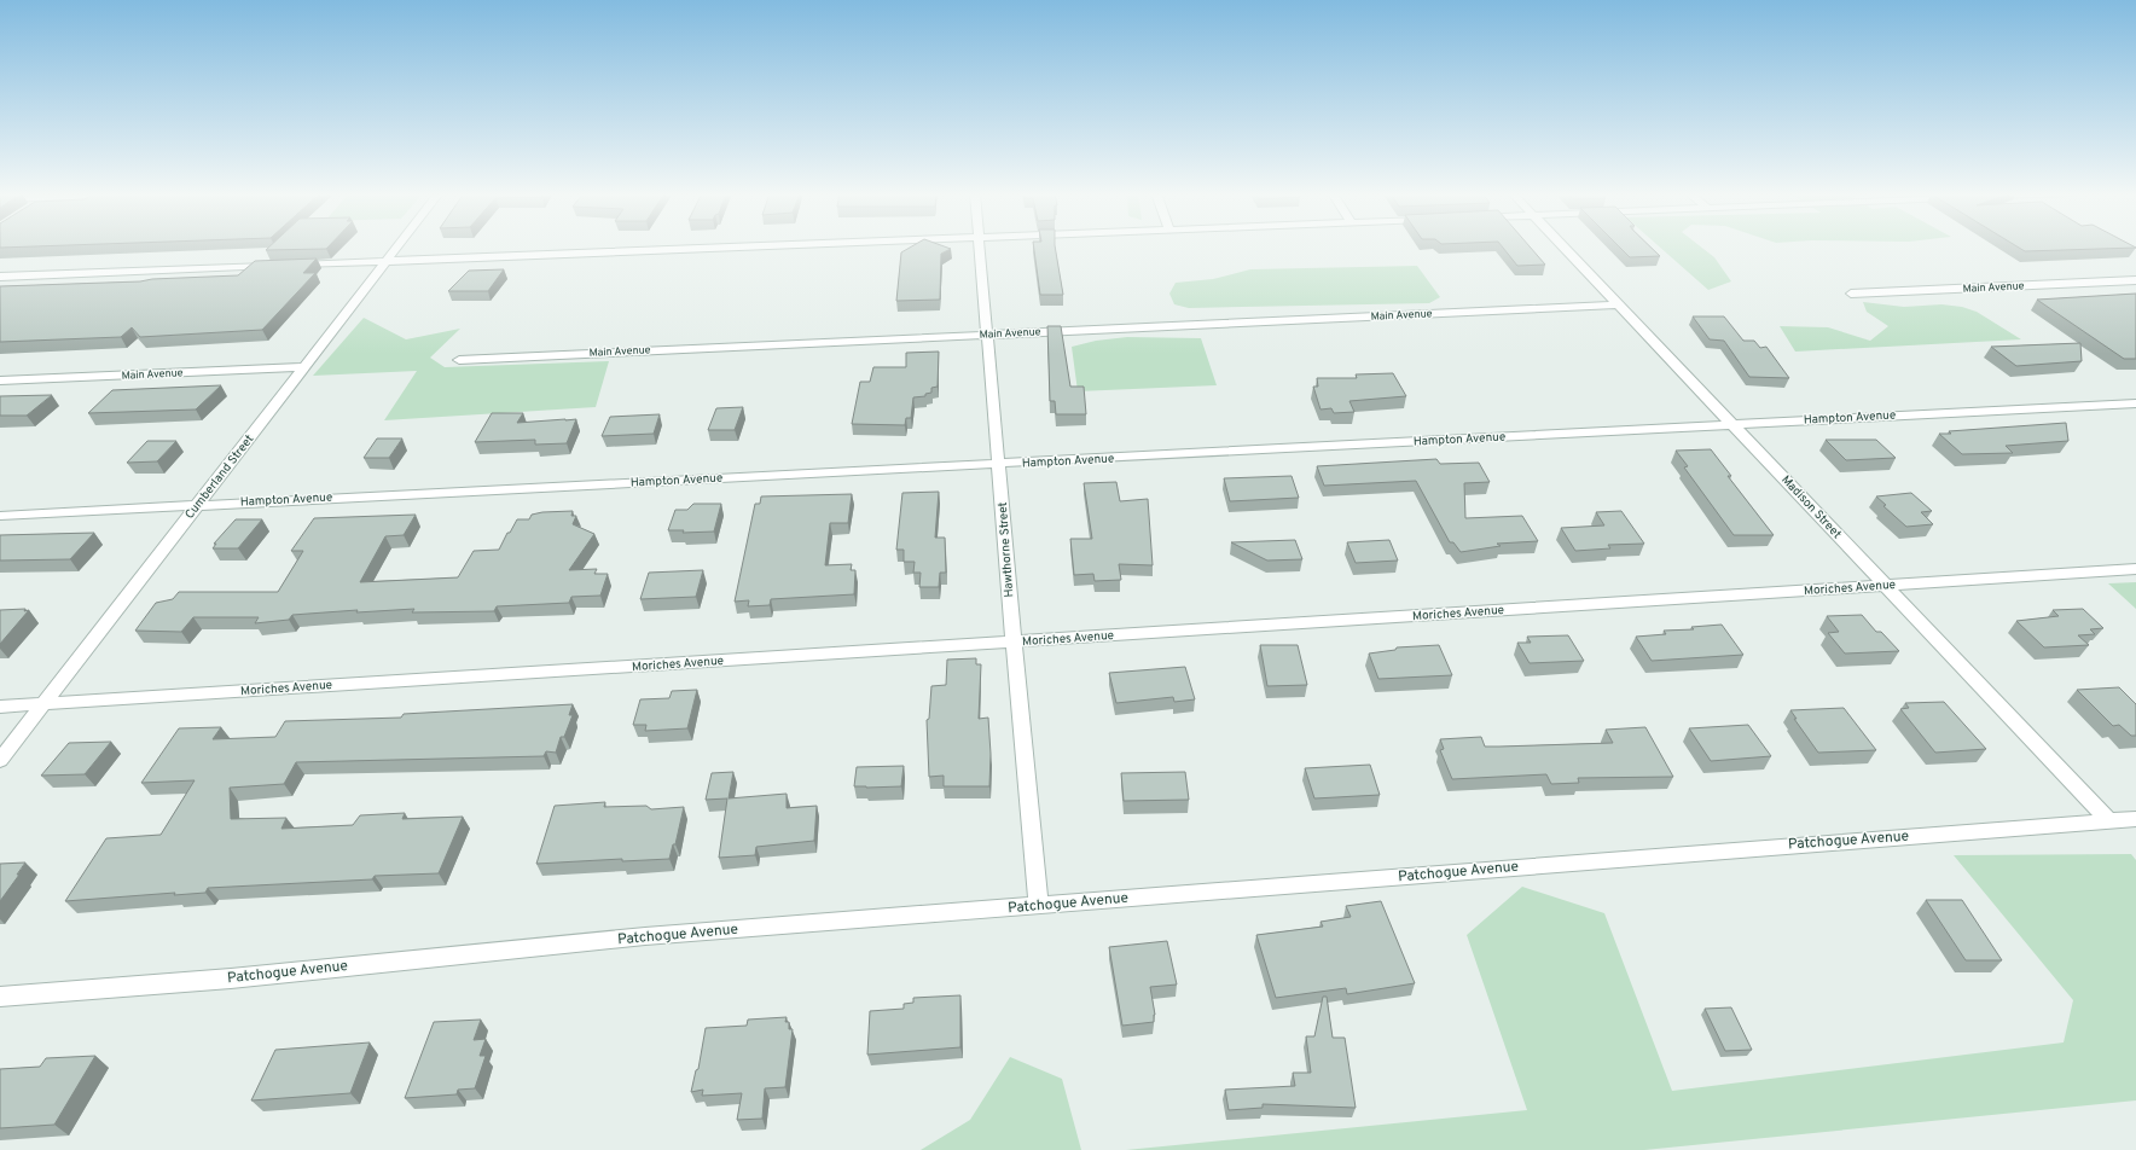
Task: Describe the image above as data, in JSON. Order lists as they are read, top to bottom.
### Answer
{
  "streets": {
    "street": [
      "Main Avenue",
      "Hampton Avenue",
      "Cumberland Street",
      "Madison Street",
      "Hawthorne Street",
      "Moriches Avenue",
      "Patchogue Avenue"
    ]
  },
  "crossings": [
    ["Main Avenue", "Cumberland Street"],
    ["Main Avenue", "Madison Street"],
    ["Main Avenue", "Hawthorne Street"],
    ["Hampton Avenue", "Cumberland Street"],
    ["Hampton Avenue", "Madison Street"],
    ["Hampton Avenue", "Hawthorne Street"],
    ["Cumberland Street", "Moriches Avenue"],
    ["Madison Street", "Moriches Avenue"],
    ["Madison Street", "Patchogue Avenue"],
    ["Hawthorne Street", "Moriches Avenue"],
    ["Hawthorne Street", "Patchogue Avenue"]
  ]
}
